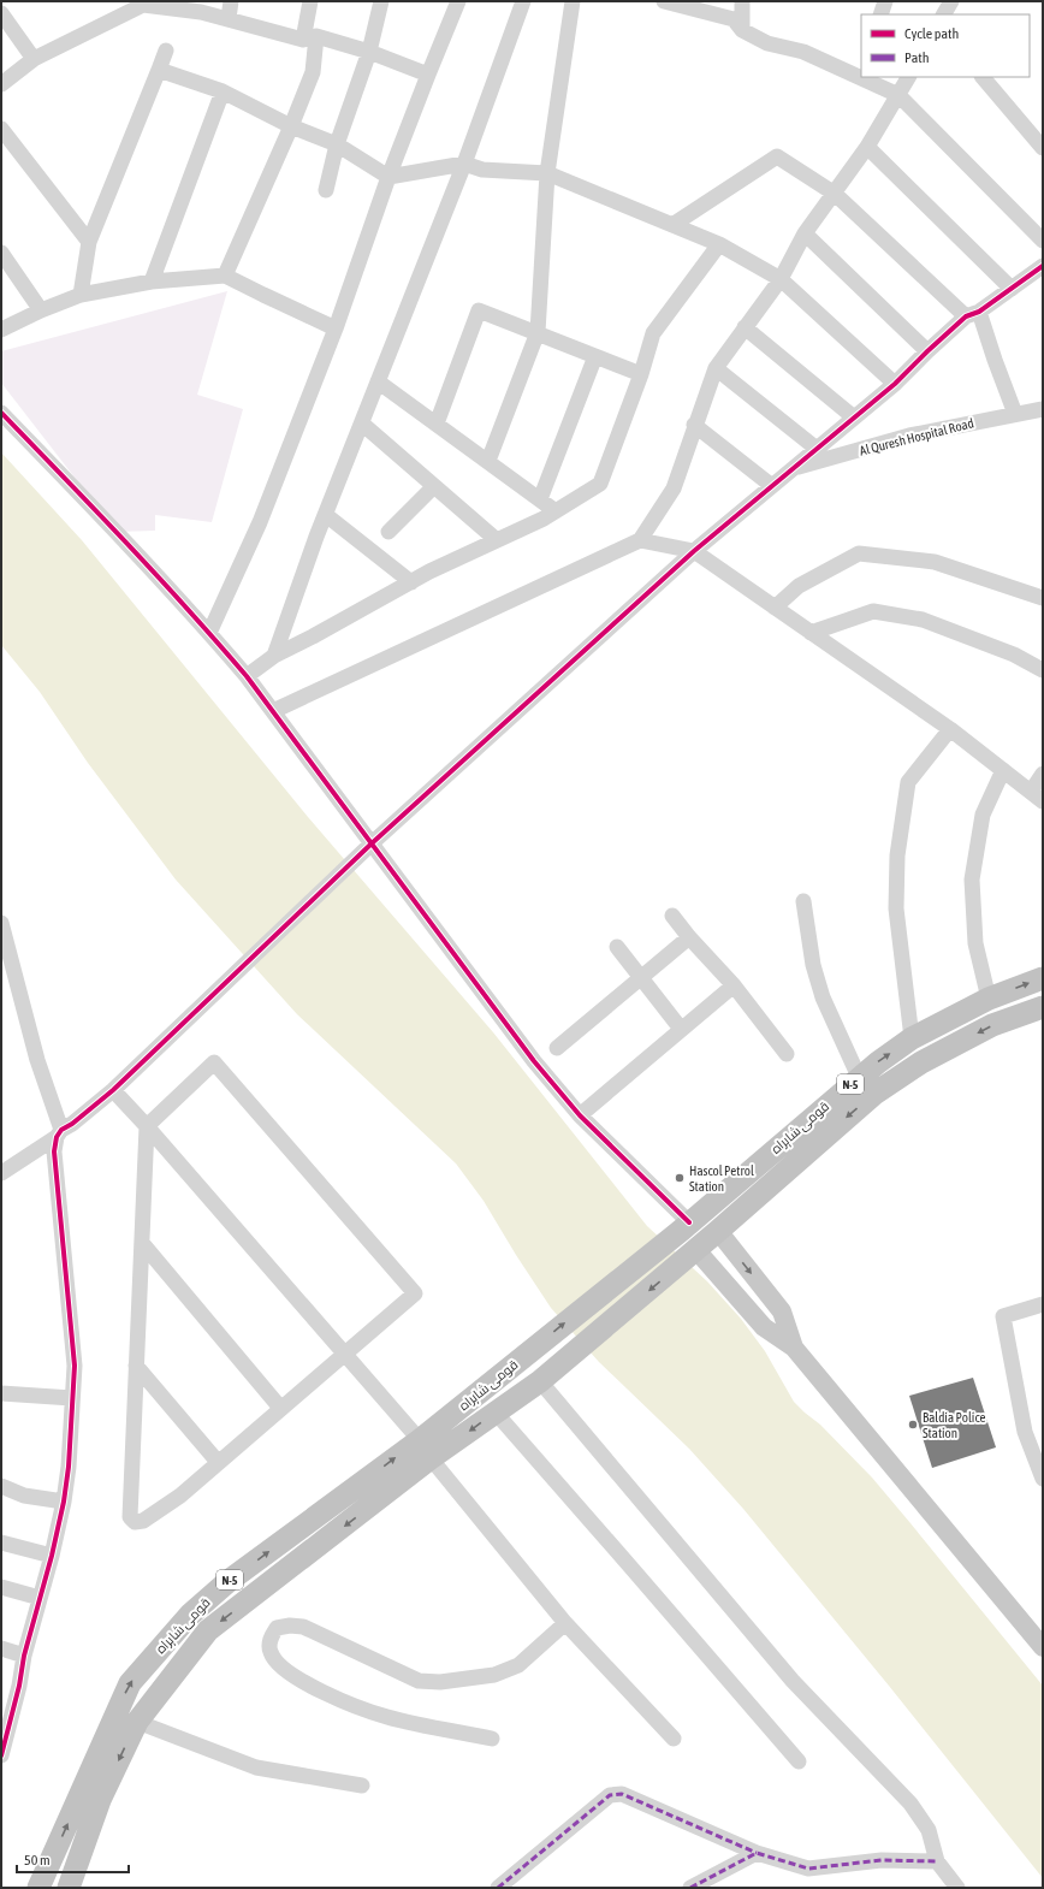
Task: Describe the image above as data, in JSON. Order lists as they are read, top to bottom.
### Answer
{
  "streets": {
    "highway": ["N-5", "قومی شاہراہ"],
    "street": ["Al Quresh Hospital Road"]
  },
  "places": ["Hascol Petrol Station", "Baldia Police Station"],
  "legend": ["Cycle path", "Path"],
  "scale_bar": "50 m"
}
